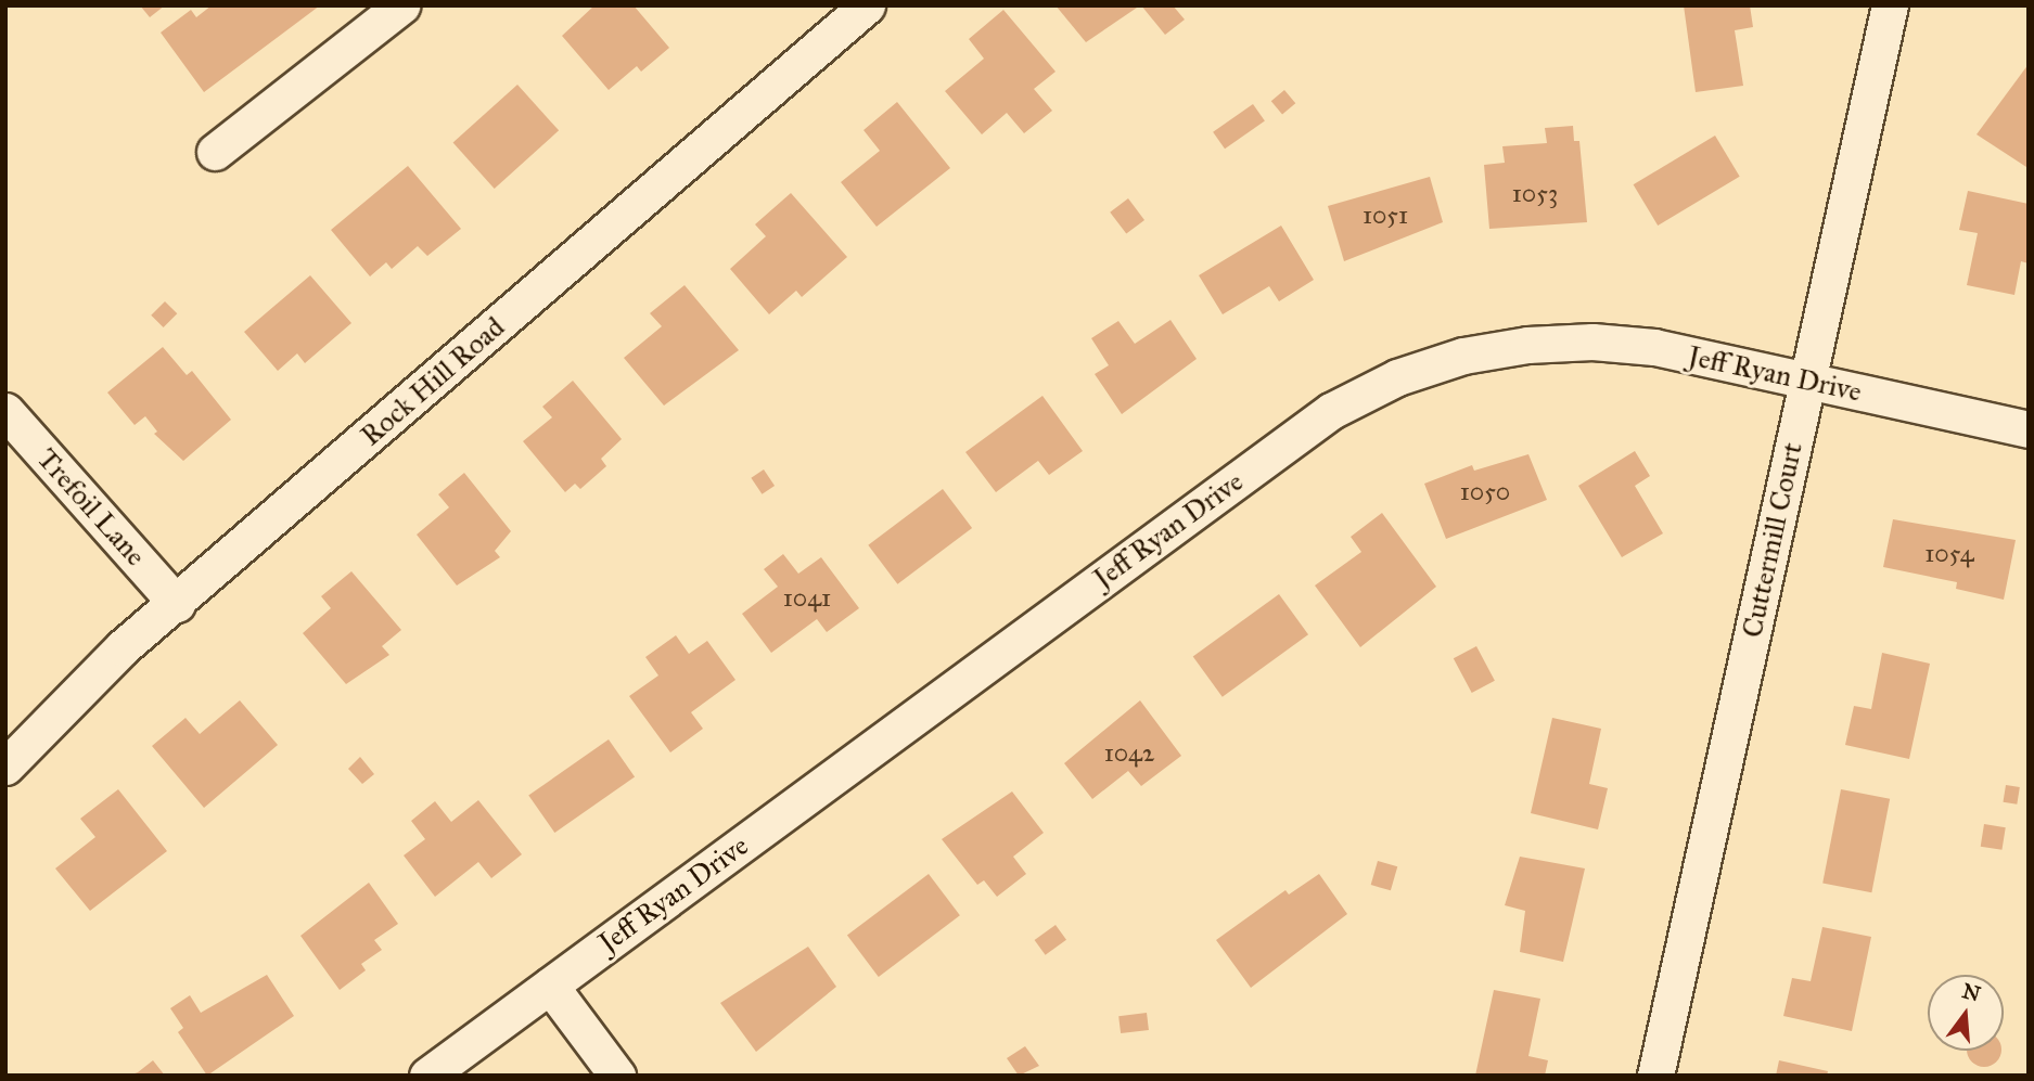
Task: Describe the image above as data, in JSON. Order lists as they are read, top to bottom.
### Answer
{
  "streets": {
    "street": [
      "Jeff Ryan Drive",
      "Rock Hill Road",
      "Trefoil Lane",
      "Cuttermill Court"
    ]
  },
  "crossings": [
    ["Jeff Ryan Drive", "Cuttermill Court"],
    ["Rock Hill Road", "Trefoil Lane"]
  ],
  "house_numbers": [
    "1053",
    "1051",
    "1050",
    "1054",
    "1041",
    "1042"
  ],
  "north": "top"
}
